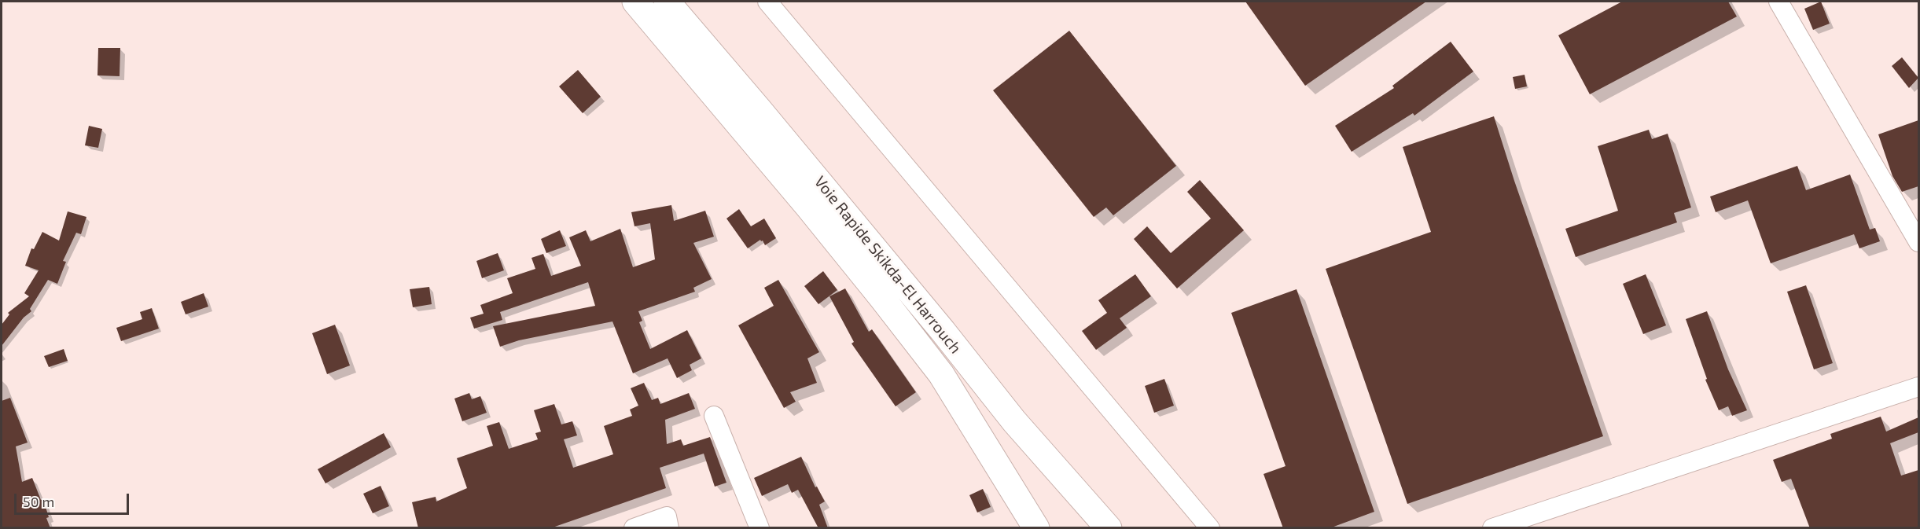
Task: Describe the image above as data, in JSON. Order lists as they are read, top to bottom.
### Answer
{
  "streets": {
    "highway": ["Voie Rapide Skikda-El Harrouch"]
  },
  "scale_bar": "50 m"
}
